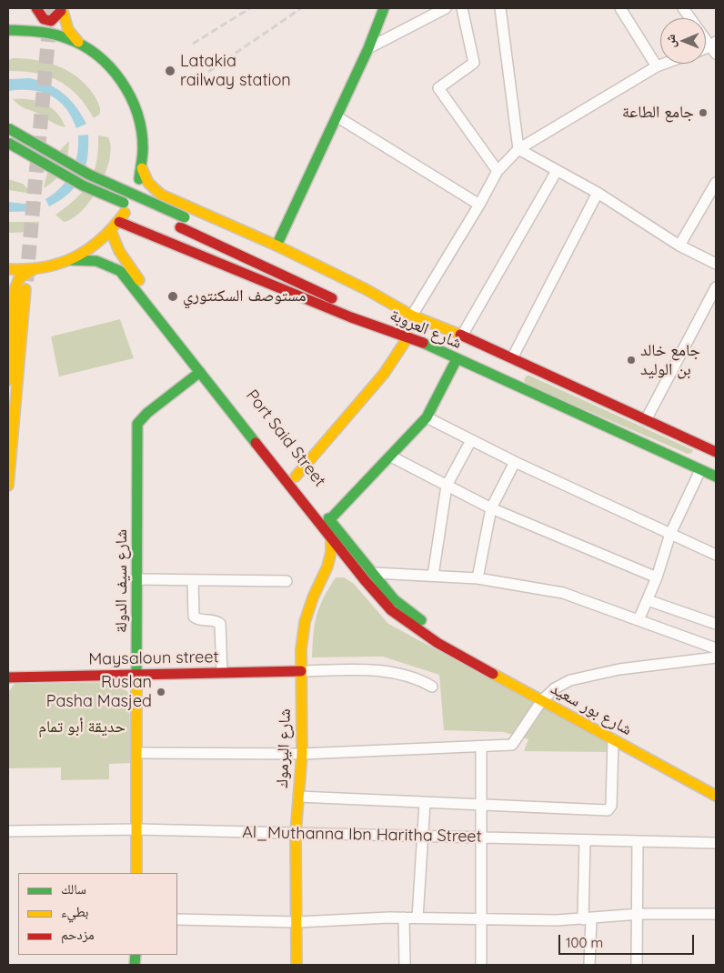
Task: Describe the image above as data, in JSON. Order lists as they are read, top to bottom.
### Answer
{
  "streets": {
    "main road": [
      "شارع العروبة",
      "Port Said Street",
      "شارع سيف الدولة",
      "Maysaloun street",
      "شارع بور سعيد",
      "شارع اليرموك"
    ],
    "street": ["Al_Muthanna Ibn Haritha Street"]
  },
  "crossings": [
    ["Port Said Street", "شارع بور سعيد"],
    ["شارع سيف الدولة", "Maysaloun street"],
    ["شارع سيف الدولة", "Al_Muthanna Ibn Haritha Street"],
    ["Maysaloun street", "شارع اليرموك"],
    ["شارع اليرموك", "Al_Muthanna Ibn Haritha Street"]
  ],
  "parks": ["حديقة أبو تمام"],
  "places": [
    "Latakia railway station",
    "جامع الطاعة",
    "مستوصف السكنتوري",
    "جامع خالد بن الوليد",
    "Ruslan Pasha Masjed"
  ],
  "legend": ["سالك", "بطيء", "مزدحم"],
  "scale_bar": "100 m",
  "north": "left"
}
